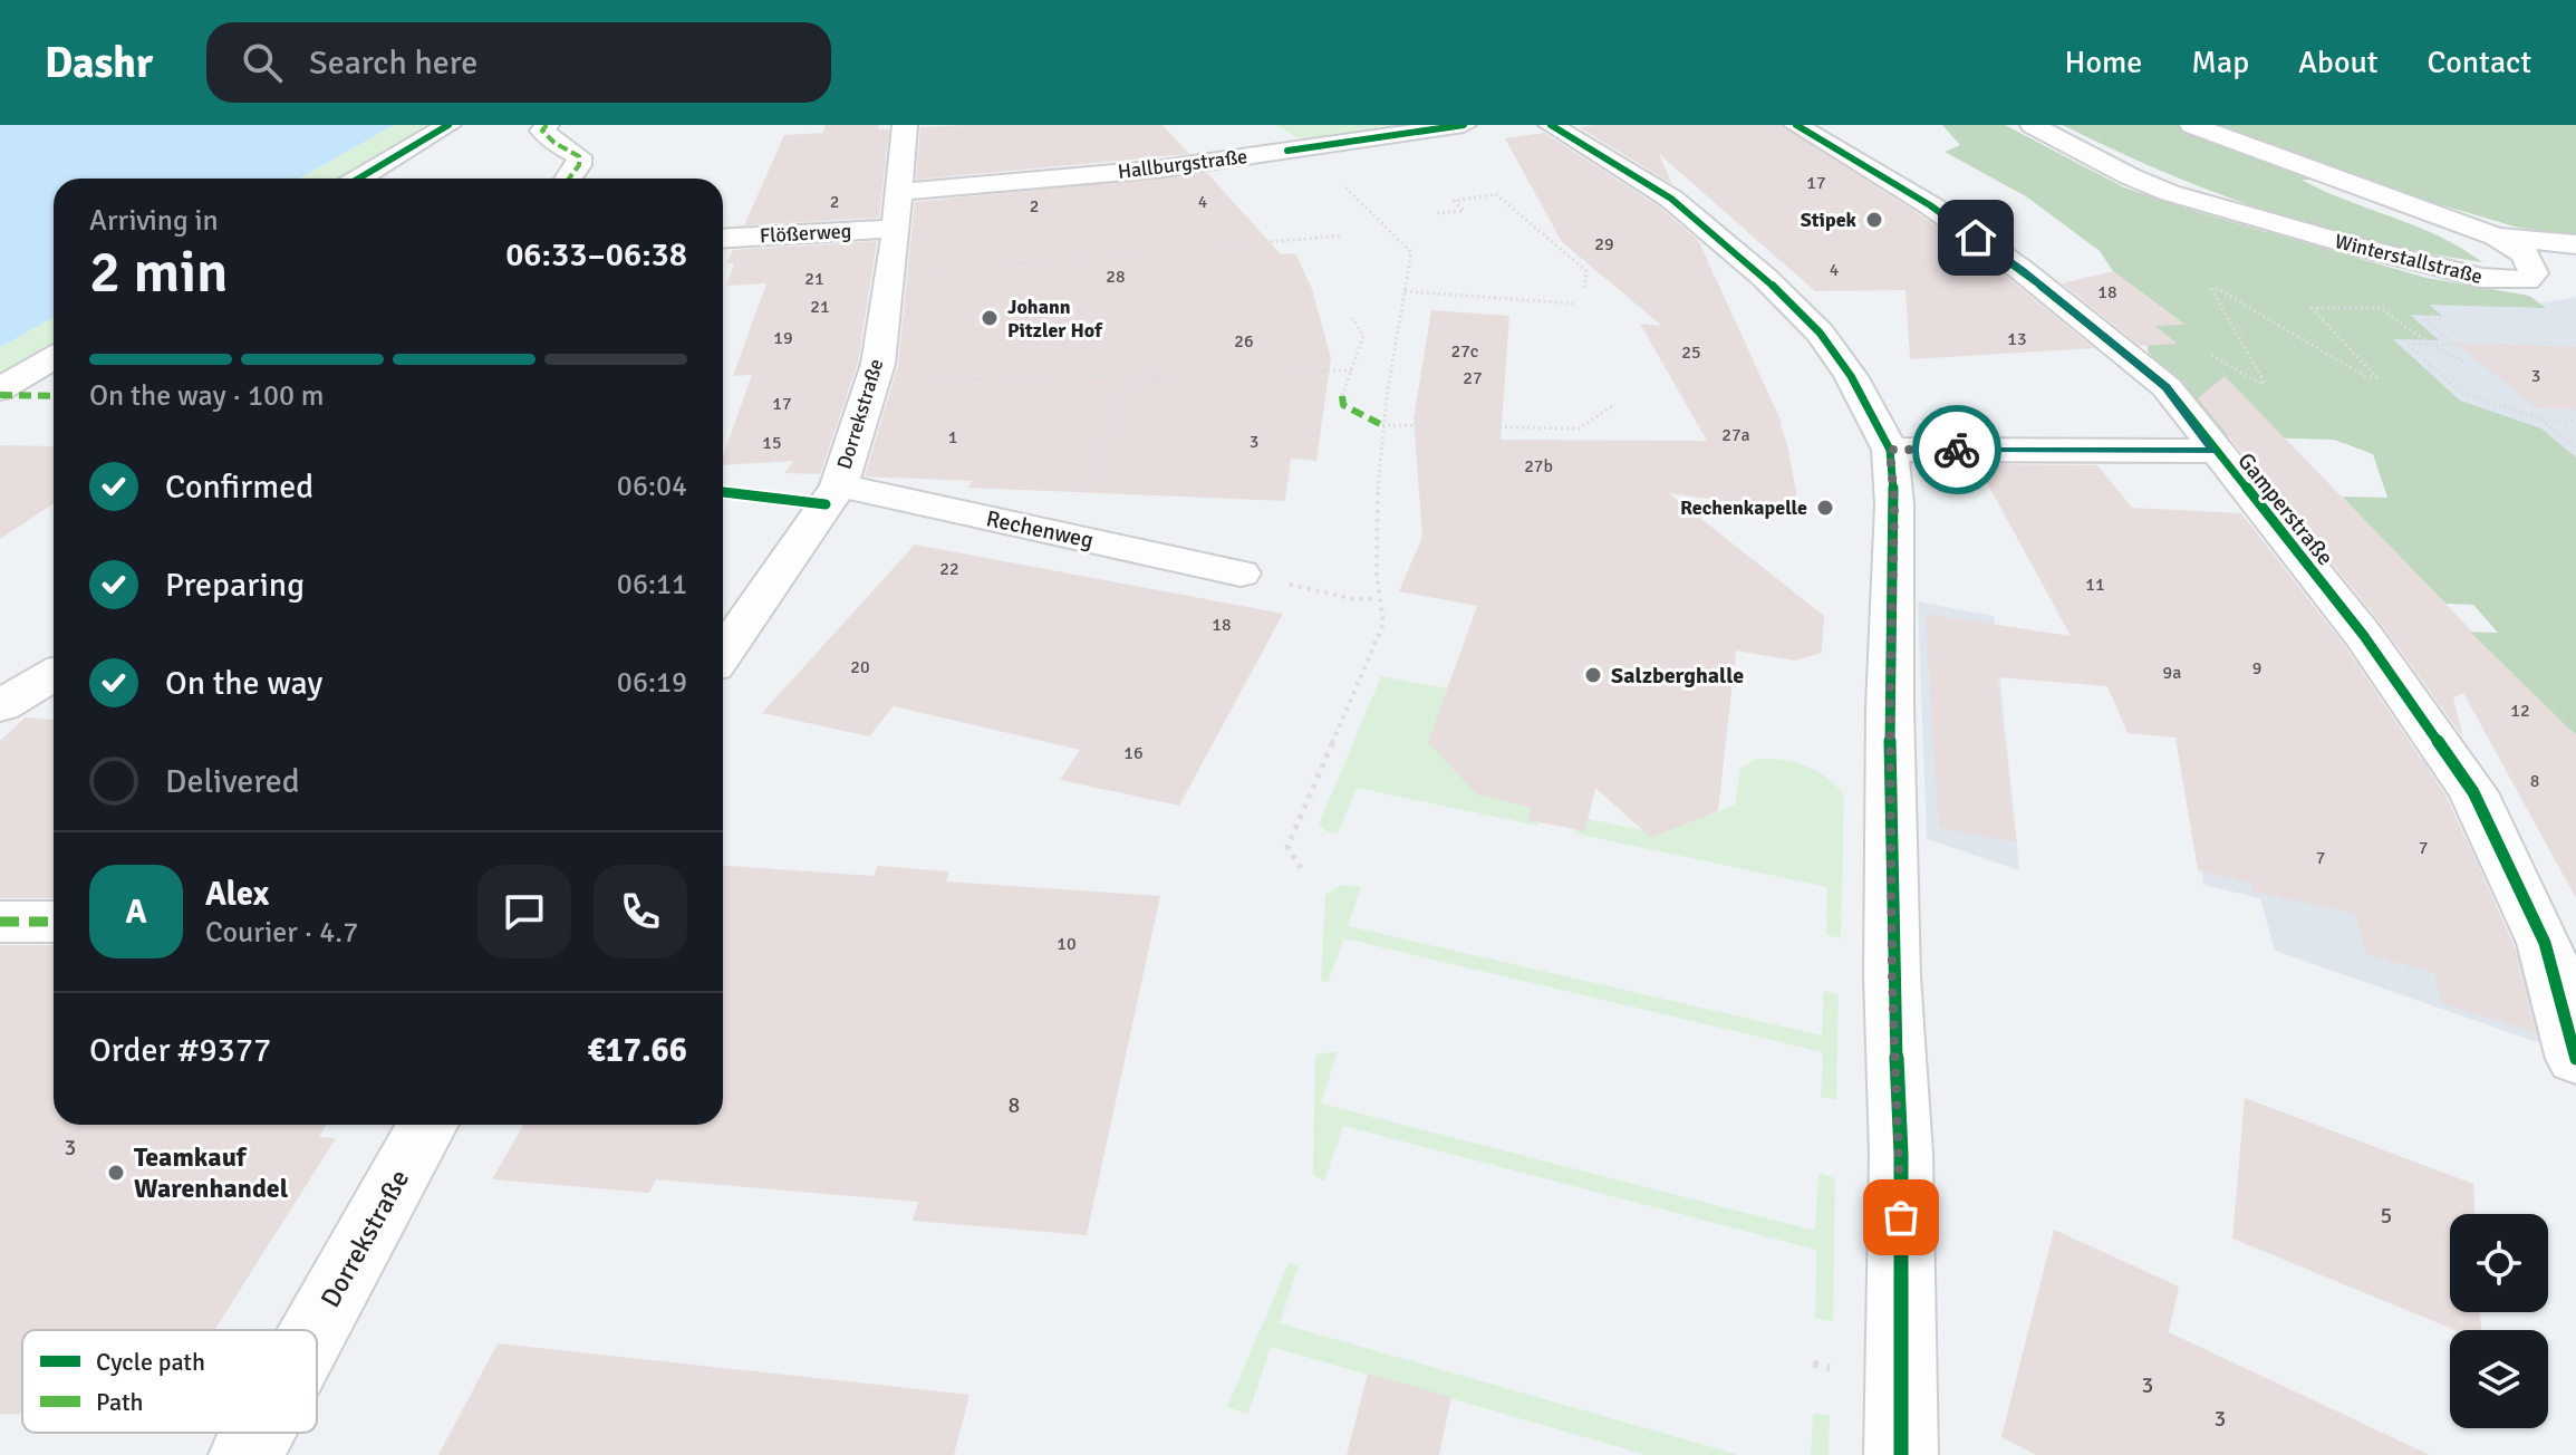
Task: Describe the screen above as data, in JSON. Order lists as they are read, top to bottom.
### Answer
{
  "streets": {
    "street": [
      "Hallburgstraße",
      "Flößerweg",
      "Winterstallstraße",
      "Dorrekstraße",
      "Gamperstraße",
      "Rechenweg"
    ]
  },
  "crossings": [
    ["Hallburgstraße", "Dorrekstraße"],
    ["Flößerweg", "Dorrekstraße"],
    ["Dorrekstraße", "Rechenweg"]
  ],
  "places": [
    "Stipek",
    "Johann Pitzler Hof",
    "Rechenkapelle",
    "Salzberghalle",
    "Teamkauf Warenhandel"
  ],
  "house_numbers": [
    "17",
    "2",
    "4",
    "2",
    "29",
    "4",
    "28",
    "21",
    "18",
    "21",
    "19",
    "13",
    "26",
    "27c",
    "25",
    "3",
    "27",
    "17",
    "27a",
    "1",
    "3",
    "15",
    "27b",
    "22",
    "11",
    "18",
    "20",
    "9",
    "9a",
    "12",
    "16",
    "8",
    "7",
    "7",
    "10",
    "8",
    "3",
    "5",
    "3",
    "3"
  ],
  "legend": ["Cycle path", "Path"],
  "page": {
    "header": "Dashr",
    "search": "Search here",
    "nav": [
      "Home",
      "Map",
      "About",
      "Contact"
    ],
    "heading": ["2 min", "Arriving in", "06:33–06:38"],
    "panel": [
      "Alex",
      "Courier · 4.7",
      "Order #9377",
      "€17.66"
    ],
    "bar": "On the way · 100 m",
    "list": [
      ["Confirmed", "06:04"],
      ["Preparing", "06:11"],
      ["On the way", "06:19"],
      "Delivered"
    ],
    "round": "A"
  }
}
